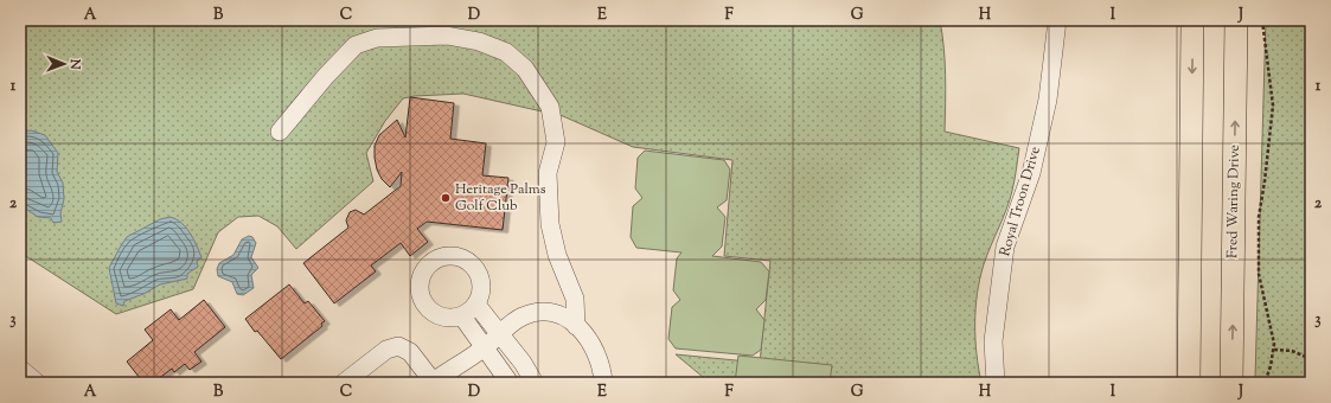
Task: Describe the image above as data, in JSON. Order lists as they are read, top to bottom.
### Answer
{
  "streets": {
    "main road": ["Fred Waring Drive"],
    "street": ["Royal Troon Drive"]
  },
  "places": ["Heritage Palms Golf Club"],
  "north": "right",
  "grid": {
    "columns": [
      "A",
      "B",
      "C",
      "D",
      "E",
      "F",
      "G",
      "H",
      "I",
      "J"
    ],
    "rows": ["1", "2", "3"]
  }
}
